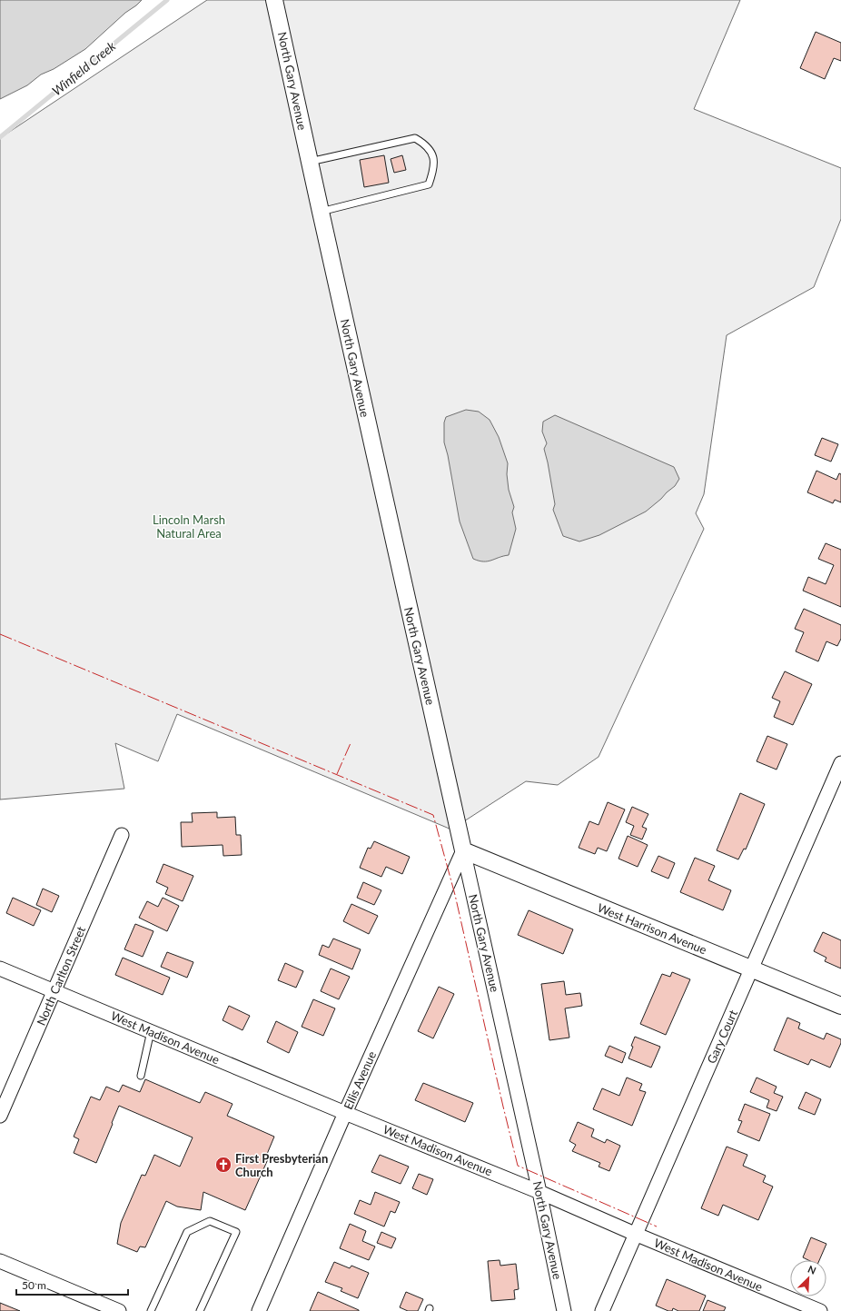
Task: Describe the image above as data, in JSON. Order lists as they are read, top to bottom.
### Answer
{
  "streets": {
    "street": [
      "North Gary Avenue",
      "West Harrison Avenue",
      "North Carlton Street",
      "Gary Court",
      "West Madison Avenue",
      "Ellis Avenue"
    ]
  },
  "crossings": [
    ["North Gary Avenue", "West Harrison Avenue"],
    ["North Gary Avenue", "West Madison Avenue"],
    ["North Gary Avenue", "Ellis Avenue"],
    ["West Harrison Avenue", "Gary Court"],
    ["West Harrison Avenue", "Ellis Avenue"],
    ["North Carlton Street", "West Madison Avenue"],
    ["Gary Court", "West Madison Avenue"],
    ["West Madison Avenue", "Ellis Avenue"]
  ],
  "water": ["Winfield Creek"],
  "parks": ["Lincoln Marsh Natural Area"],
  "places": {
    "church": ["First Presbyterian Church"]
  },
  "scale_bar": "50 m",
  "north": "top right"
}
